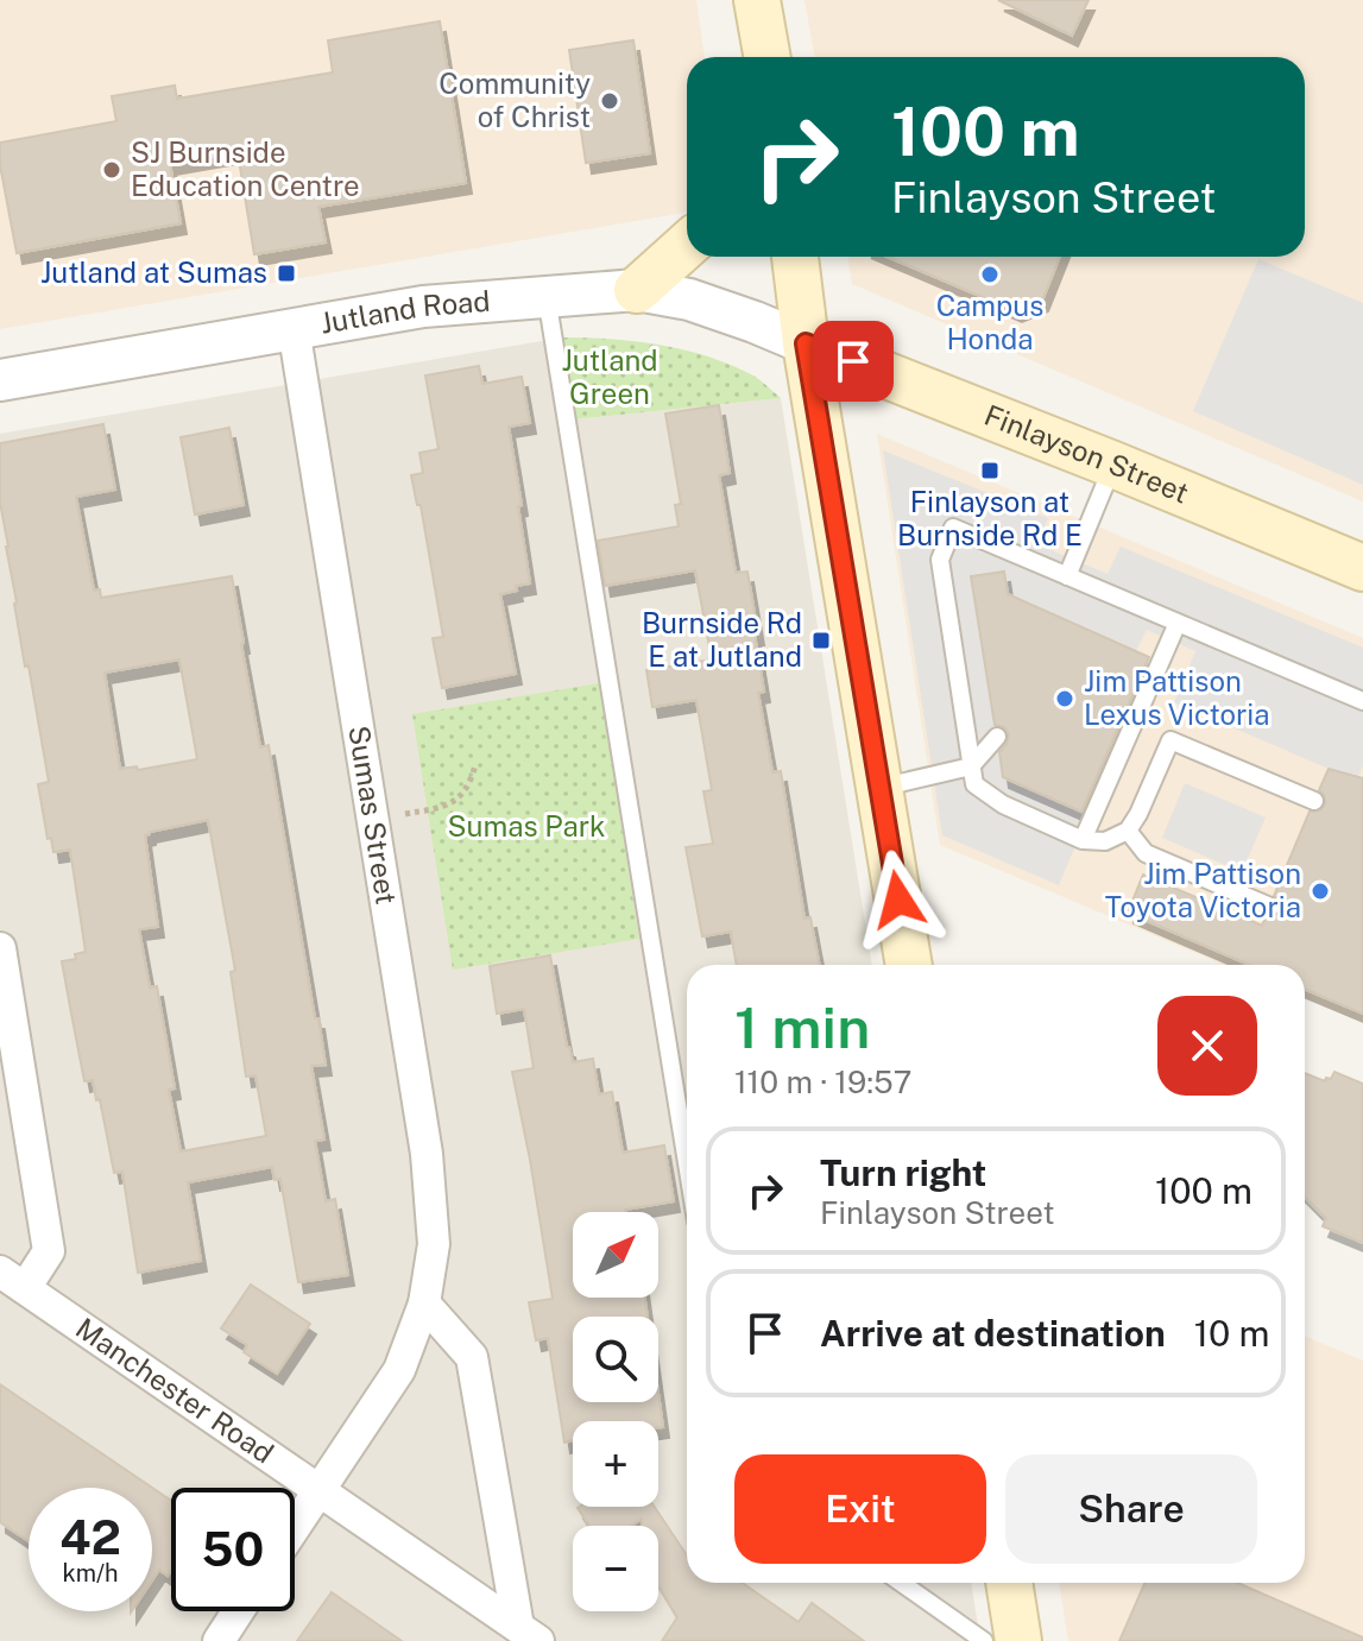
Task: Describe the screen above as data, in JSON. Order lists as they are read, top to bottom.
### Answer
{
  "streets": {
    "main road": ["Finlayson Street"],
    "street": ["Jutland Road", "Sumas Street", "Manchester Road"]
  },
  "crossings": [
    ["Jutland Road", "Finlayson Street"],
    ["Jutland Road", "Sumas Street"],
    ["Sumas Street", "Manchester Road"]
  ],
  "parks": ["Jutland Green", "Sumas Park"],
  "places": {
    "other": [
      "Community of Christ",
      "SJ Burnside Education Centre",
      "Campus Honda",
      "Jim Pattison Lexus Victoria",
      "Jim Pattison Toyota Victoria"
    ],
    "transit": ["Jutland at Sumas", "Finlayson at Burnside Rd E", "Burnside Rd E at Jutland"]
  },
  "north": "top right",
  "page": {
    "turn": ["100 m", "Finlayson Street"],
    "heading": ["1 min", "110 m · 19:57"],
    "list": [
      {
        "name": "Turn right",
        "note": "Finlayson Street",
        "value": "100 m"
      },
      {
        "name": "Arrive at destination",
        "value": "10 m"
      }
    ],
    "map_buttons": ["+", "−"],
    "buttons": ["Exit", "Share"],
    "speed": "42 km/h",
    "limit": "50"
  }
}
